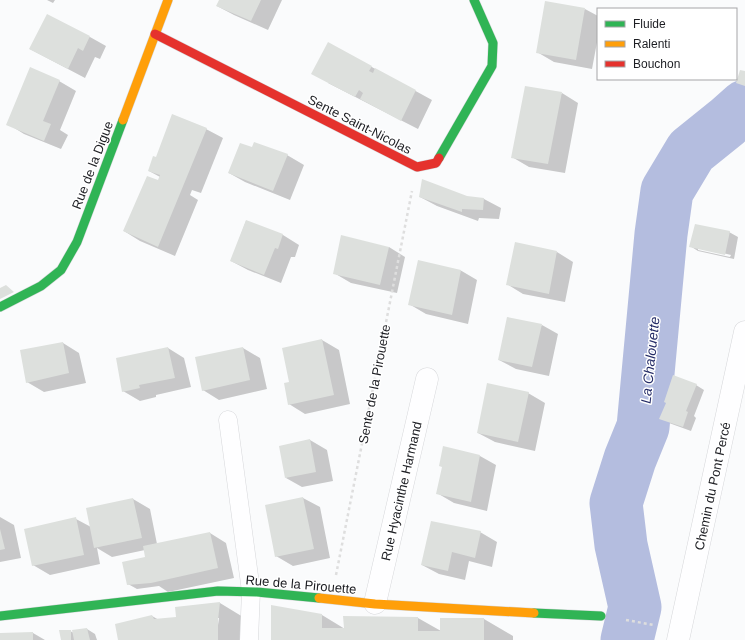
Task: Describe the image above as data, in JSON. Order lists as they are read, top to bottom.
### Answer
{
  "streets": {
    "street": [
      "Sente Saint-Nicolas",
      "Rue de la Digue",
      "Chemin du Pont Percé",
      "Rue Hyacinthe Harmand",
      "Rue de la Pirouette"
    ],
    "path": ["Sente de la Pirouette"]
  },
  "crossings": [
    ["Sente Saint-Nicolas", "Rue de la Digue"],
    ["Sente Saint-Nicolas", "Sente de la Pirouette"],
    ["Sente de la Pirouette", "Rue de la Pirouette"],
    ["Rue Hyacinthe Harmand", "Rue de la Pirouette"]
  ],
  "water": ["La Chalouette"],
  "legend": ["Fluide", "Ralenti", "Bouchon"]
}
